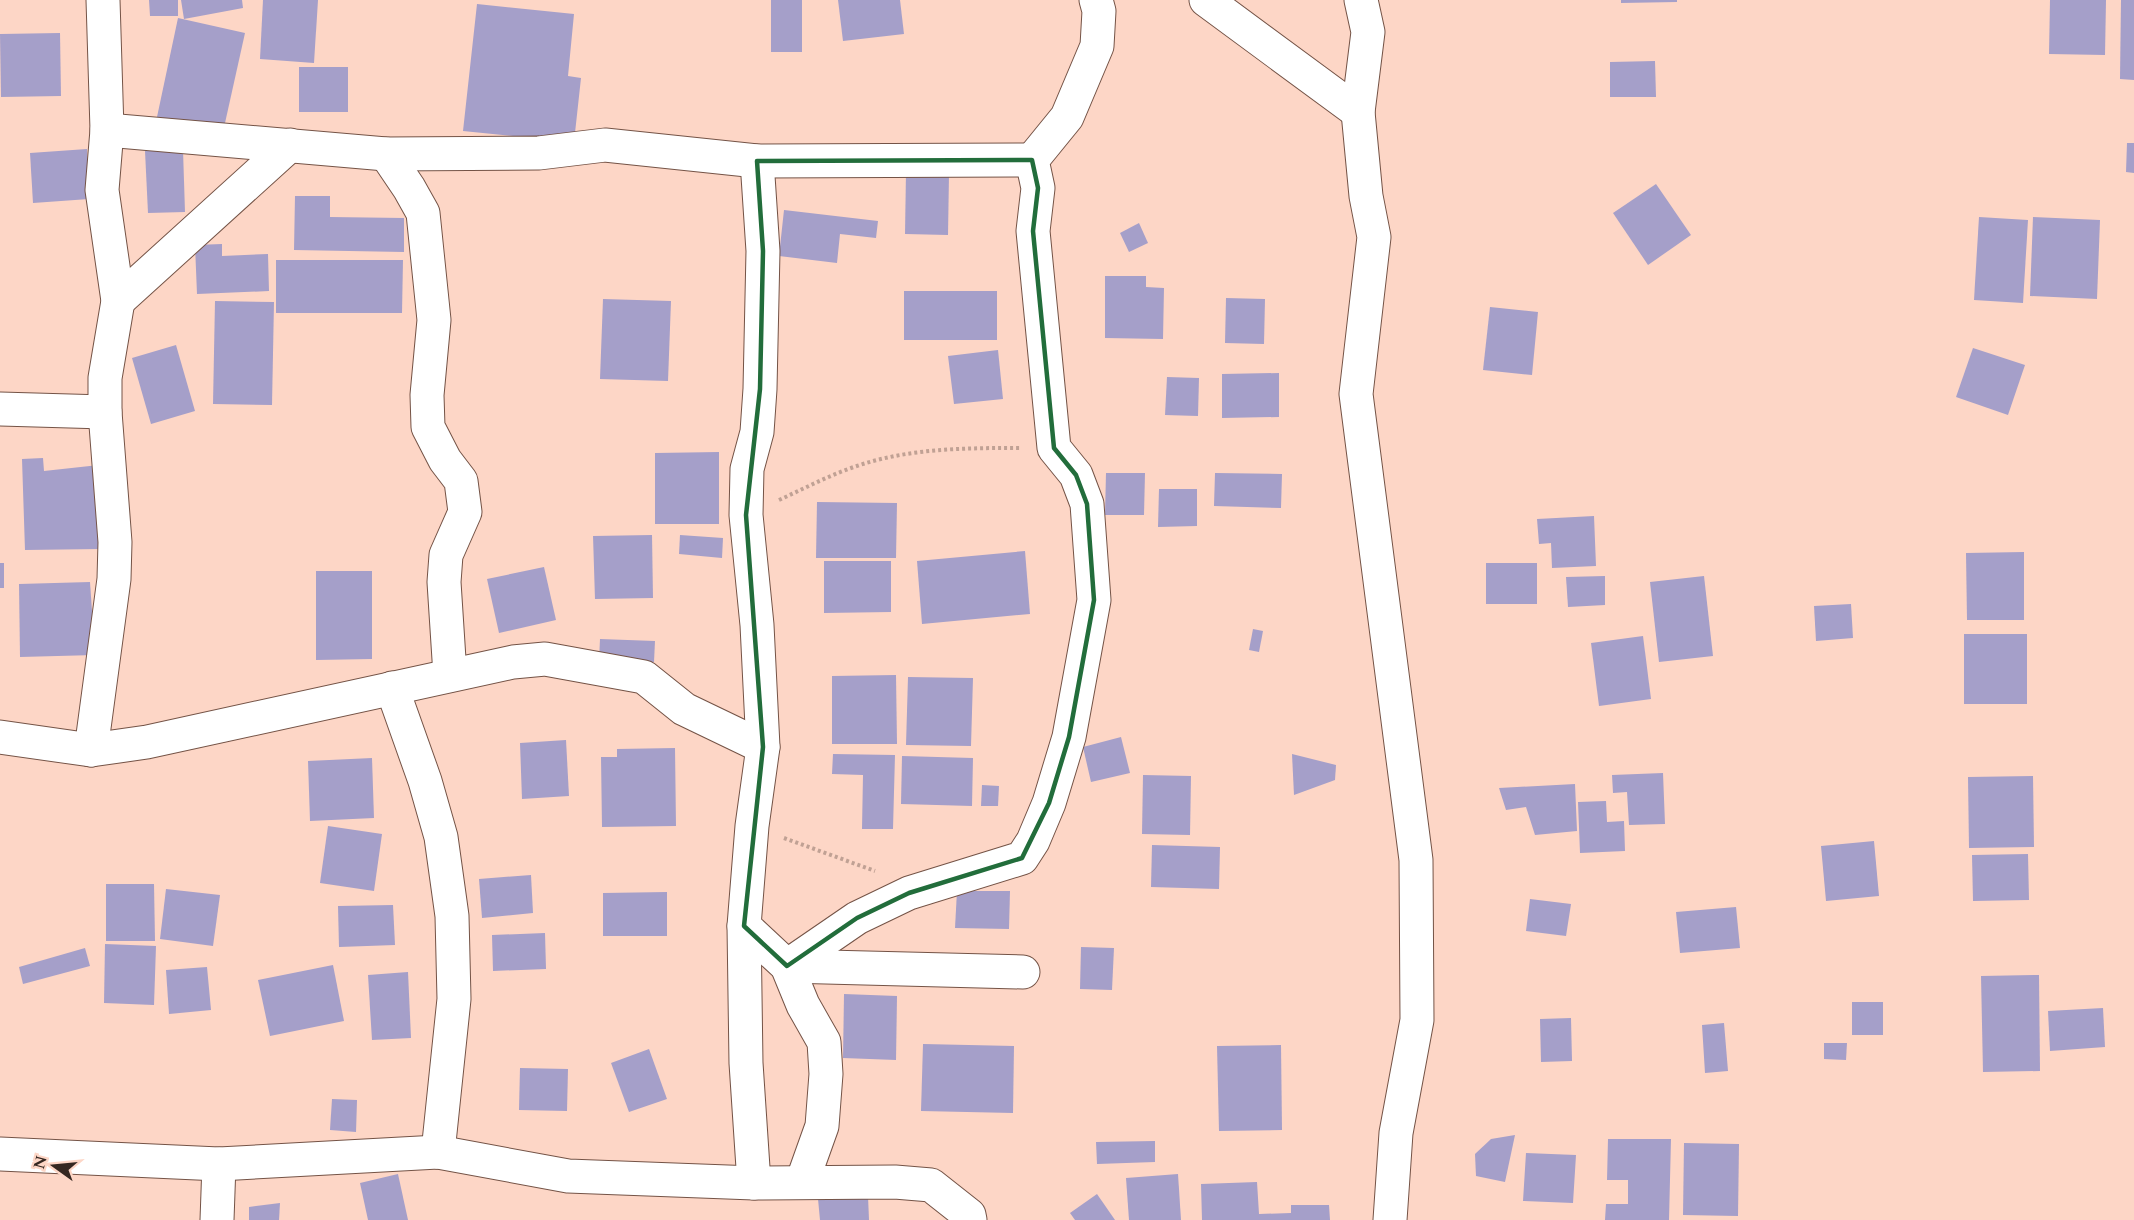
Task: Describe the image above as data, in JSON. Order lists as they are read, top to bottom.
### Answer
{
  "north": "left"
}
